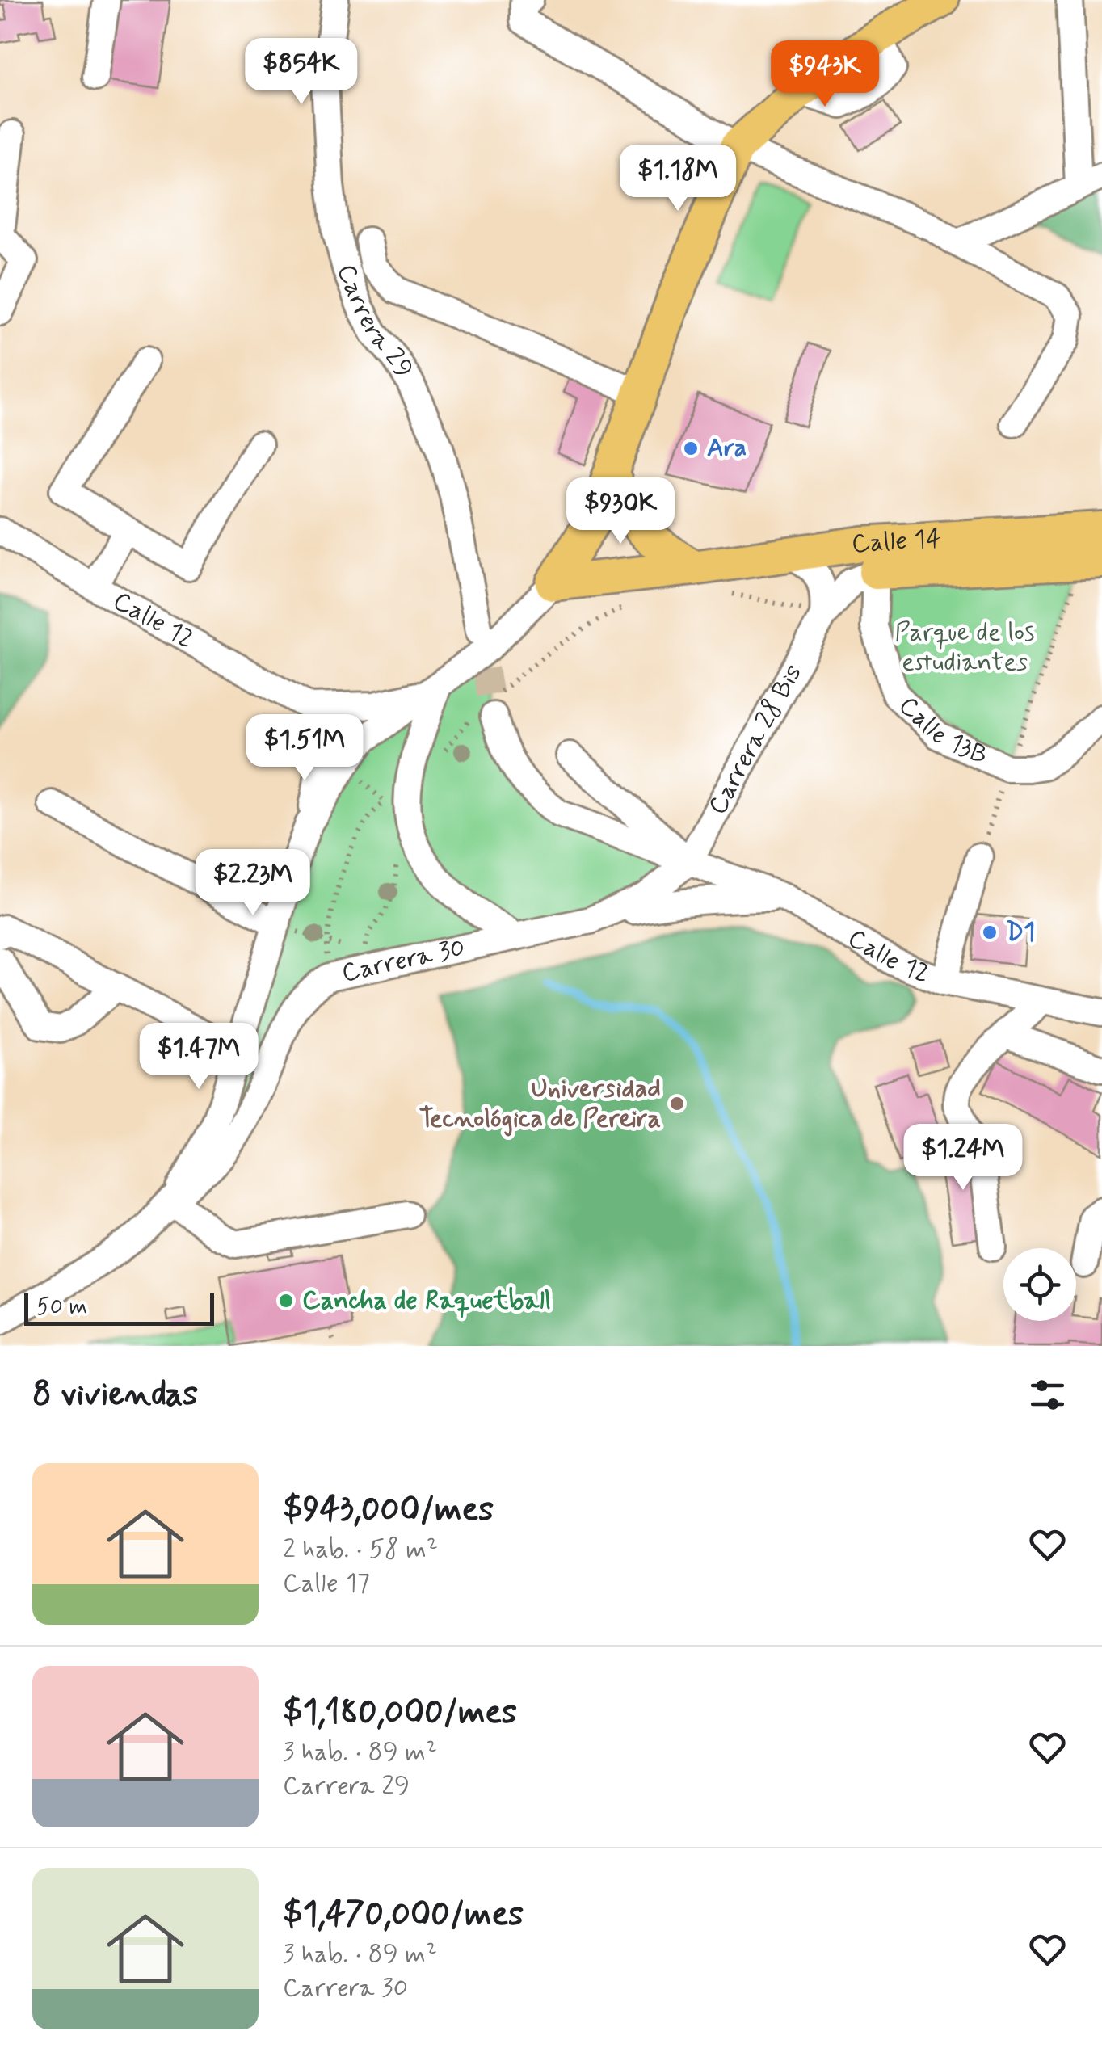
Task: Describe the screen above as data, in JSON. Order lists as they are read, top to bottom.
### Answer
{
  "streets": {
    "main road": ["Calle 14"],
    "street": [
      "Carrera 29",
      "Calle 12",
      "Calle 13B",
      "Carrera 28 Bis",
      "Carrera 30"
    ]
  },
  "crossings": [
    ["Calle 14", "Calle 13B"],
    ["Calle 14", "Carrera 28 Bis"],
    ["Calle 12", "Carrera 28 Bis"],
    ["Calle 12", "Carrera 30"],
    ["Calle 13B", "Carrera 28 Bis"],
    ["Carrera 28 Bis", "Carrera 30"]
  ],
  "parks": ["Parque de los estudiantes"],
  "places": [
    "Ara",
    "D1",
    "Universidad Tecnológica de Pereira",
    "Cancha de Raquetball"
  ],
  "scale_bar": "50 m",
  "page": {
    "price": [
      "$854K",
      "$943K",
      "$1.18M",
      "$930K",
      "$1.51M",
      "$2.23M",
      "$1.47M",
      "$1.24M"
    ],
    "scale": "50 m",
    "heading": "8 viviendas",
    "list": [
      {
        "name": "$943,000/mes",
        "note": "2 hab. · 58 m² · Calle 17"
      },
      {
        "name": "$1,180,000/mes",
        "note": "3 hab. · 89 m² · Carrera 29"
      },
      {
        "name": "$1,470,000/mes",
        "note": "3 hab. · 89 m² · Carrera 30"
      }
    ]
  }
}
